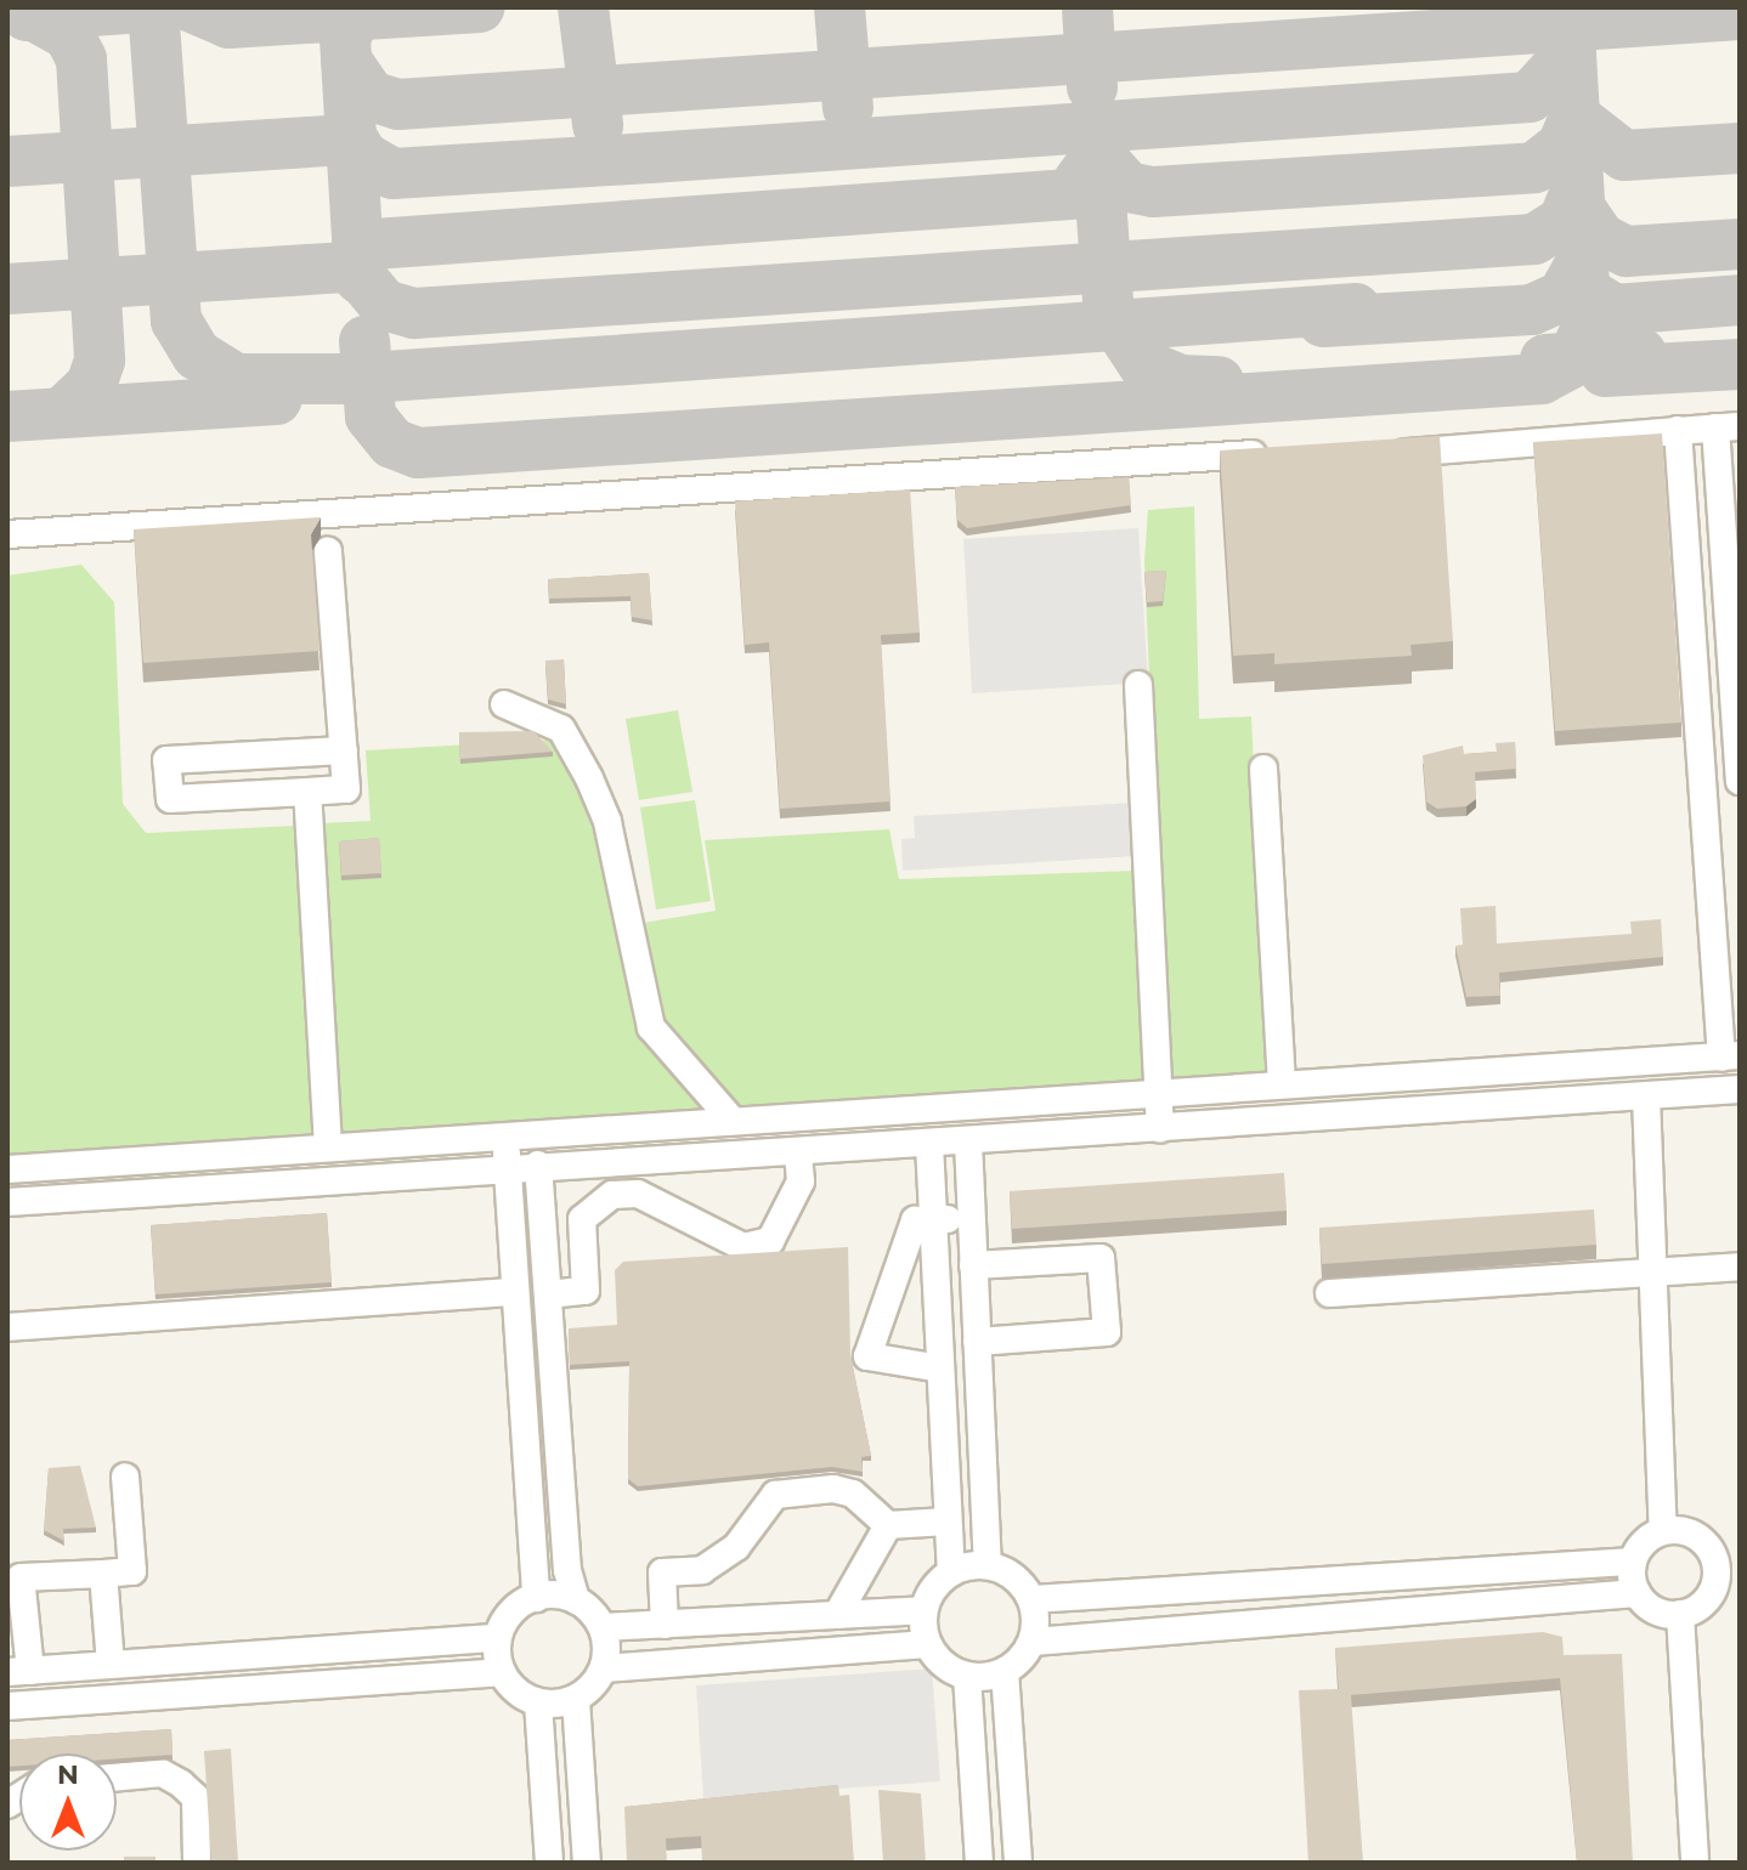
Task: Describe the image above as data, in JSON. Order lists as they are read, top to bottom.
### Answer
{
  "north": "top"
}
